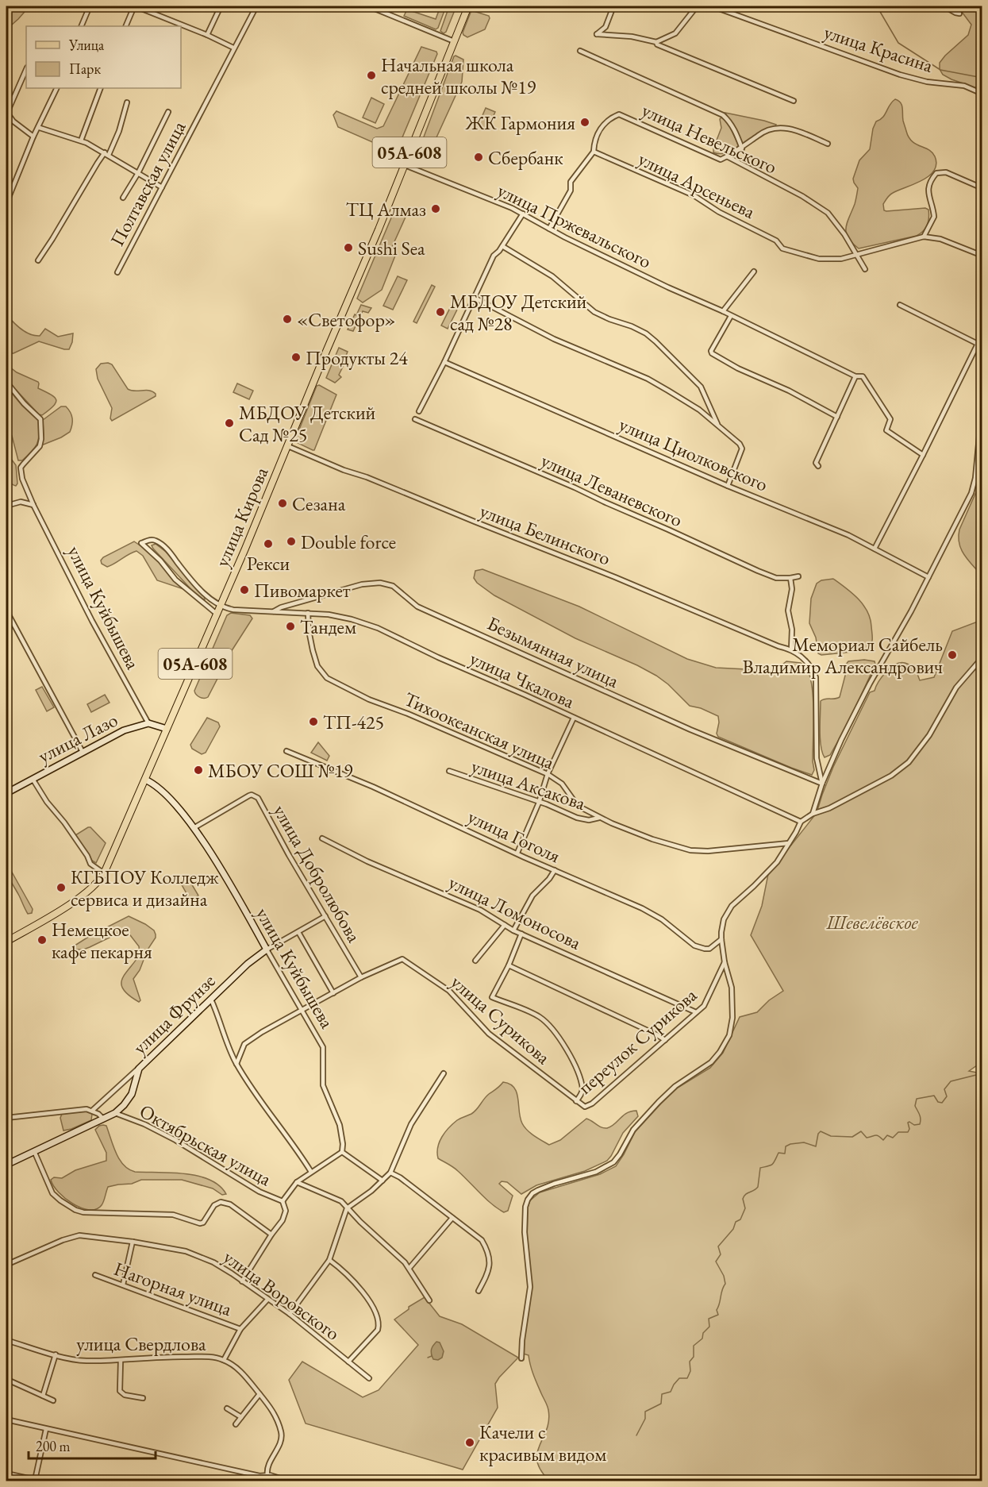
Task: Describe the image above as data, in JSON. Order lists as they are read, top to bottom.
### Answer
{
  "streets": {
    "main road": [
      "05А-608",
      "улица Кирова",
      "улица Куйбышева",
      "улица Лазо",
      "улица Фрунзе"
    ],
    "street": [
      "улица Красина",
      "улица Невельского",
      "Полтавская улица",
      "улица Арсеньева",
      "улица Пржевальского",
      "улица Циолковского",
      "улица Леваневского",
      "улица Белинского",
      "Безымянная улица",
      "улица Чкалова",
      "Тихоокеанская улица",
      "улица Аксакова",
      "улица Гоголя",
      "улица Добролюбова",
      "улица Ломоносова",
      "улица Сурикова",
      "переулок Сурикова",
      "Октябрьская улица",
      "Нагорная улица",
      "улица Воровского",
      "улица Свердлова"
    ]
  },
  "crossings": [
    ["улица Невельского", "улица Арсеньева"],
    ["улица Пржевальского", "улица Кирова"],
    ["улица Кирова", "улица Белинского"],
    ["улица Кирова", "улица Куйбышева"],
    ["улица Кирова", "улица Чкалова"],
    ["улица Кирова", "улица Лазо"],
    ["улица Куйбышева", "улица Лазо"],
    ["улица Куйбышева", "улица Добролюбова"],
    ["улица Куйбышева", "улица Фрунзе"],
    ["Безымянная улица", "улица Чкалова"],
    ["улица Чкалова", "Тихоокеанская улица"],
    ["Тихоокеанская улица", "улица Аксакова"],
    ["улица Добролюбова", "улица Фрунзе"],
    ["улица Добролюбова", "улица Сурикова"],
    ["улица Ломоносова", "переулок Сурикова"],
    ["улица Фрунзе", "Октябрьская улица"],
    ["улица Сурикова", "переулок Сурикова"]
  ],
  "parks": ["Шевелёвское"],
  "places": [
    "Начальная школа средней школы №19",
    "ЖК Гармония",
    "Сбербанк",
    "ТЦ Алмаз",
    "Sushi Sea",
    "МБДОУ Детский сад №28",
    "«Светофор»",
    "Продукты 24",
    "МБДОУ Детский Сад №25",
    "Сезана",
    "Double force",
    "Рекси",
    "Пивомаркет",
    "Тандем",
    "Мемориал Сайбель Владимир Александрович",
    "ТП-425",
    "МБОУ СОШ №19",
    "КГБПОУ Колледж сервиса и дизайна",
    "Немецкое кафе пекарня",
    "Качели с красивым видом"
  ],
  "legend": ["Улица", "Парк"],
  "scale_bar": "200 m"
}
